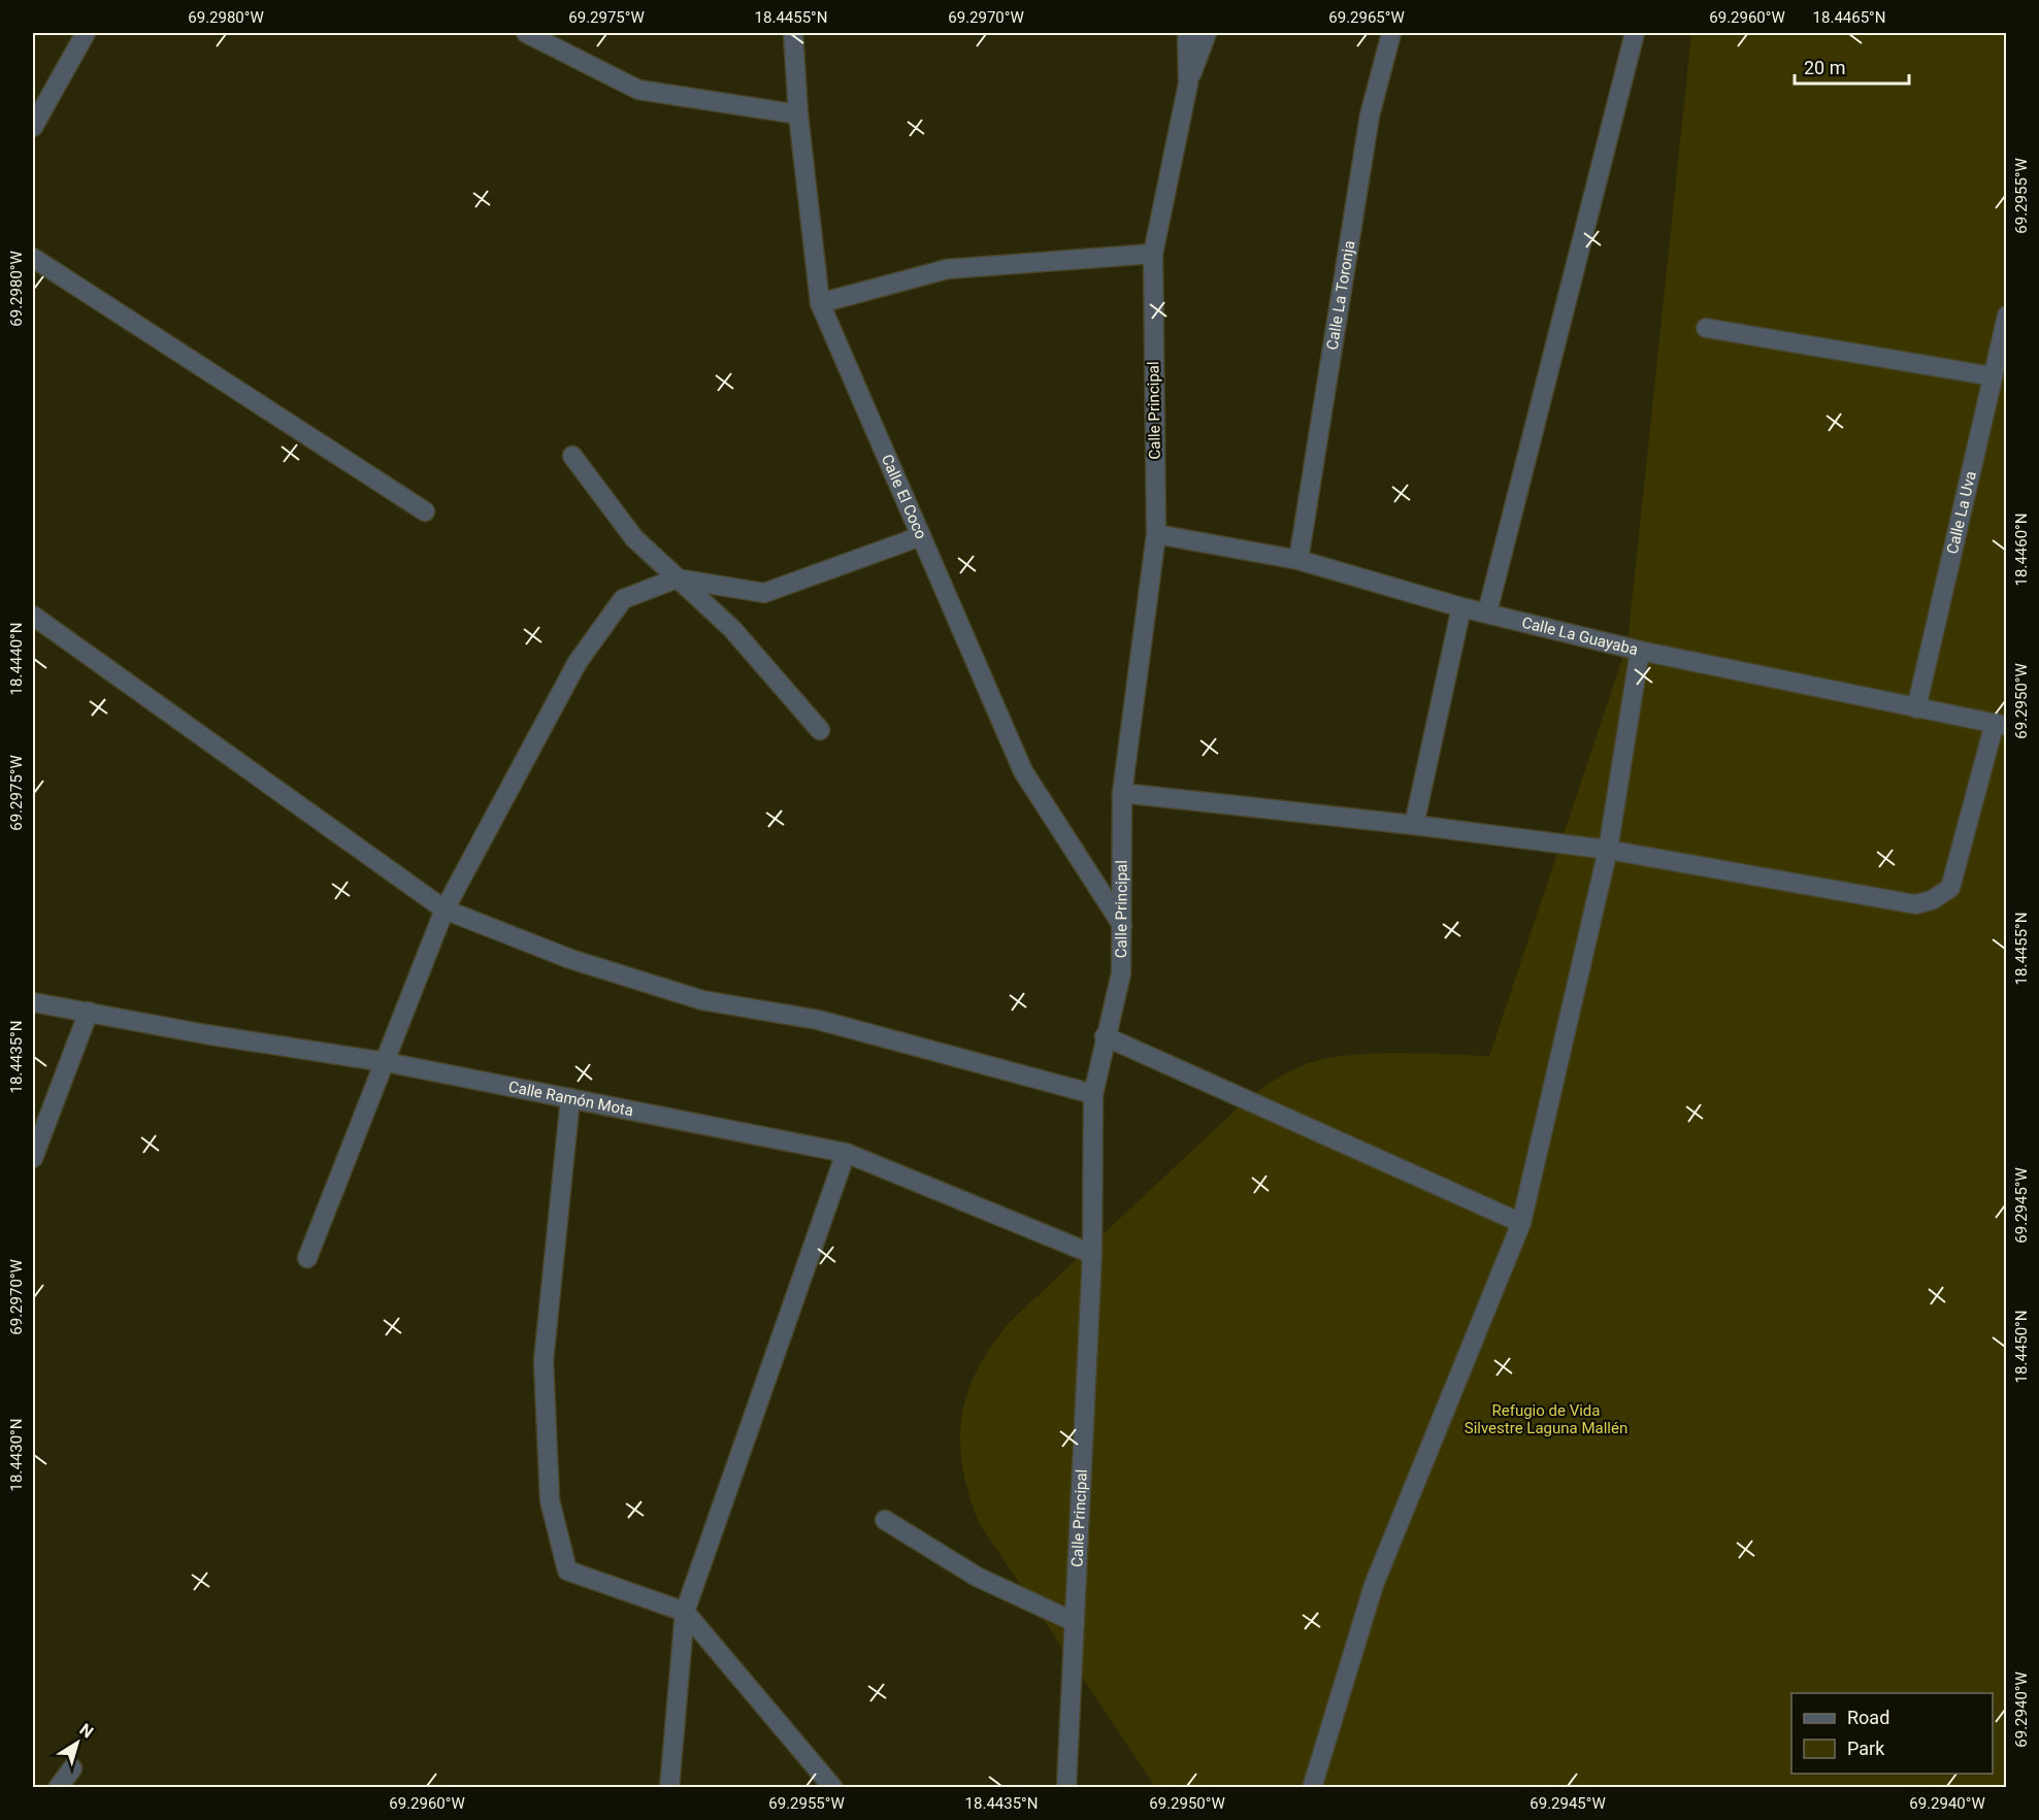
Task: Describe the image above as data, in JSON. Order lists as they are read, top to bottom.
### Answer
{
  "streets": {
    "street": [
      "Calle La Toronja",
      "Calle Principal",
      "Calle El Coco",
      "Calle La Uva",
      "Calle La Guayaba",
      "Calle Ramón Mota"
    ]
  },
  "crossings": [
    ["Calle La Toronja", "Calle La Guayaba"],
    ["Calle Principal", "Calle El Coco"],
    ["Calle Principal", "Calle La Guayaba"],
    ["Calle Principal", "Calle Ramón Mota"],
    ["Calle La Uva", "Calle La Guayaba"]
  ],
  "parks": ["Refugio de Vida Silvestre Laguna Mallén"],
  "legend": ["Road", "Park"],
  "scale_bar": "20 m",
  "north": "top right",
  "coordinates": [
    "69.2980°W",
    "69.2975°W",
    "18.4455°N",
    "69.2970°W",
    "69.2965°W",
    "69.2960°W",
    "18.4465°N",
    "69.2955°W",
    "18.4460°N",
    "18.4440°N",
    "69.2950°W",
    "18.4435°N",
    "69.2945°W",
    "18.4450°N",
    "18.4430°N",
    "69.2940°W"
  ]
}
